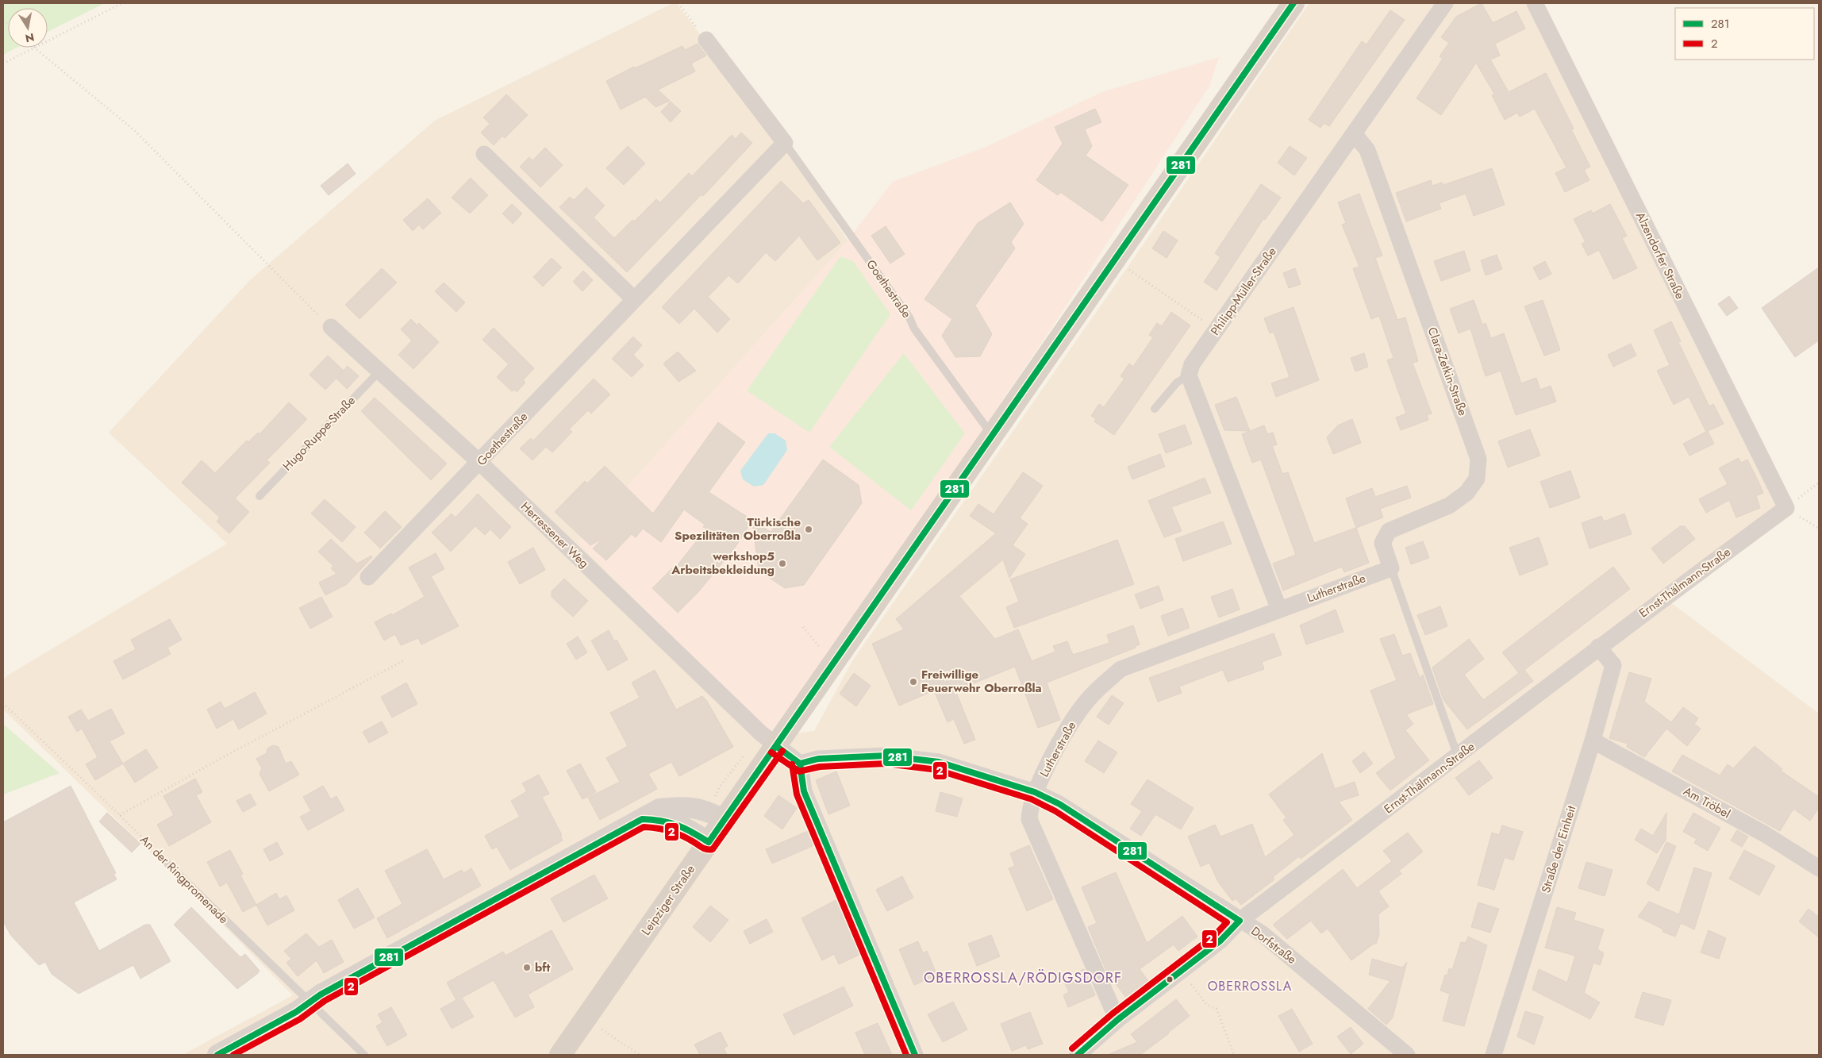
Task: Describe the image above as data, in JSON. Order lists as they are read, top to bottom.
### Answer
{
  "streets": {
    "main road": ["Leipziger Straße"],
    "street": [
      "Alzendorfer Straße",
      "Goethestraße",
      "Philipp-Müller-Straße",
      "Clara-Zetkin-Straße",
      "Herressener Weg",
      "Ernst-Thälmann-Straße",
      "Lutherstraße",
      "Am Tröbel",
      "Straße der Einheit",
      "Dorfstraße"
    ],
    "lane": ["Hugo-Ruppe-Straße", "An der Ringpromenade"]
  },
  "crossings": [
    ["Alzendorfer Straße", "Ernst-Thälmann-Straße"],
    ["Goethestraße", "Herressener Weg"],
    ["Goethestraße", "Leipziger Straße"],
    ["Philipp-Müller-Straße", "Clara-Zetkin-Straße"],
    ["Clara-Zetkin-Straße", "Lutherstraße"],
    ["Hugo-Ruppe-Straße", "Herressener Weg"],
    ["Herressener Weg", "Leipziger Straße"],
    ["Ernst-Thälmann-Straße", "Lutherstraße"],
    ["Ernst-Thälmann-Straße", "Straße der Einheit"],
    ["Ernst-Thälmann-Straße", "Dorfstraße"],
    ["Lutherstraße", "Dorfstraße"],
    ["Am Tröbel", "Straße der Einheit"]
  ],
  "districts": ["OBERROSSLA/RÖDIGSDORF", "OBERROSSLA"],
  "places": [
    "Türkische Spezilitäten Oberroßla",
    "werkshop5 Arbeitsbekleidung",
    "Freiwillige Feuerwehr Oberroßla",
    "bft"
  ],
  "lines": ["transit line 281", "transit line 2"],
  "legend": ["281", "2"],
  "north": "bottom"
}
